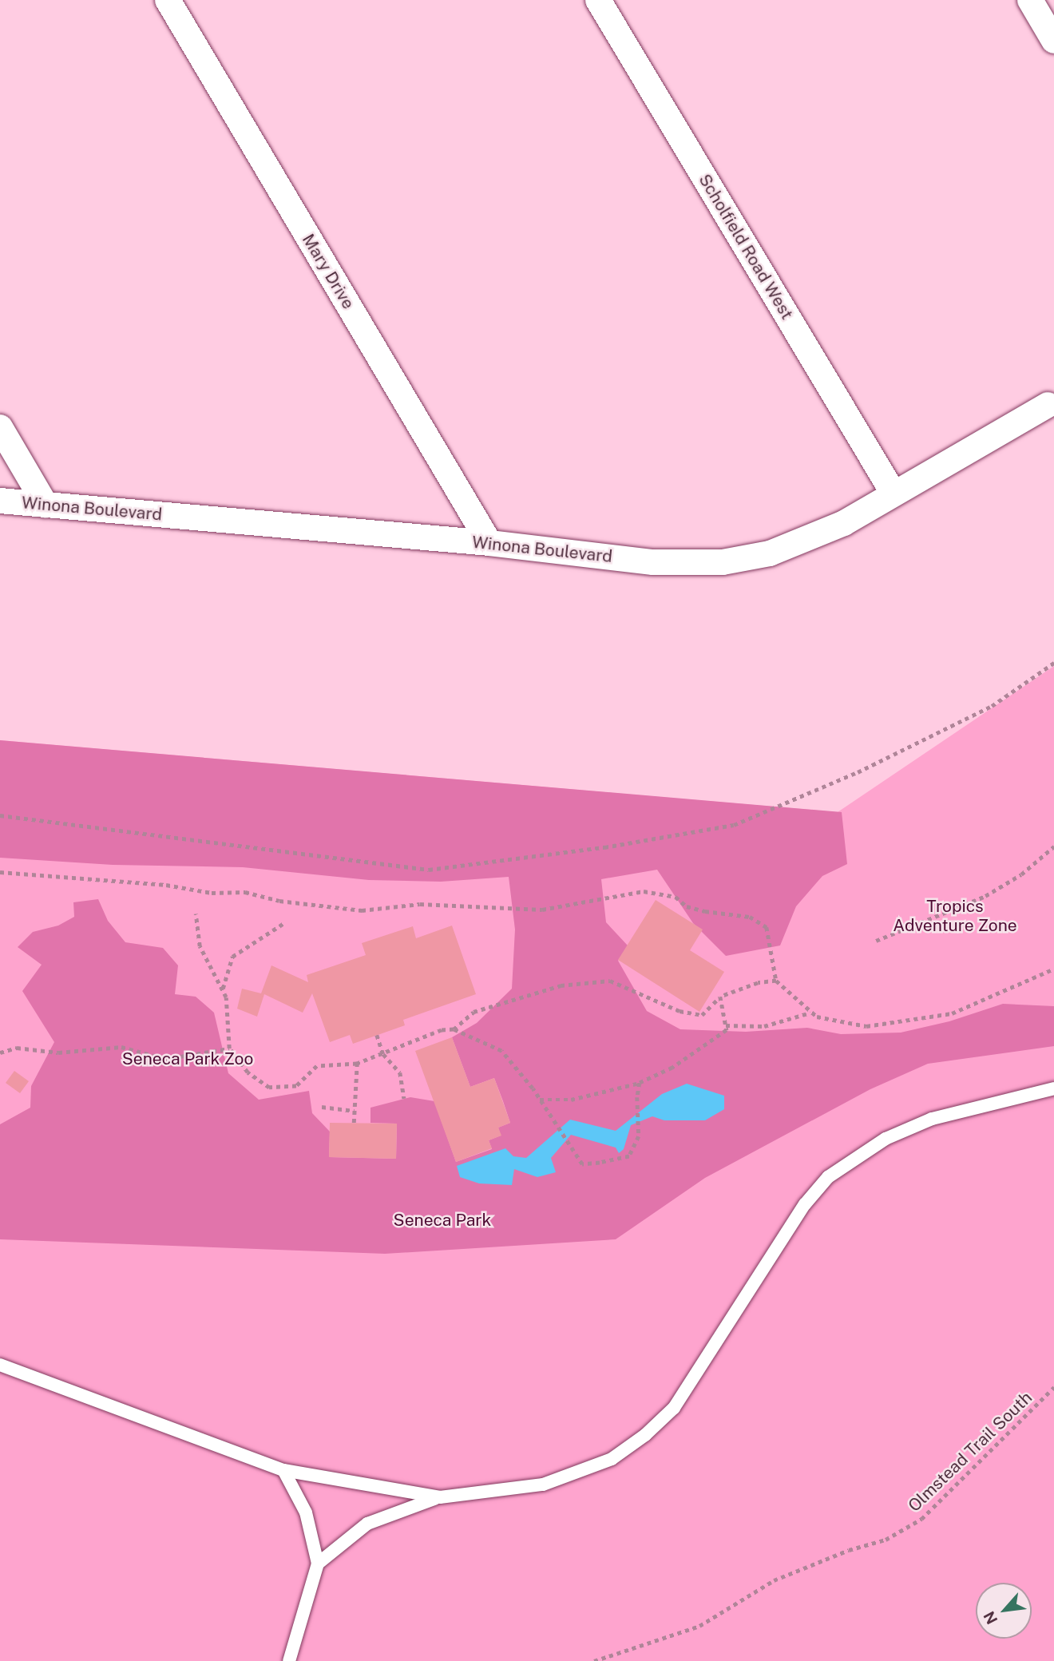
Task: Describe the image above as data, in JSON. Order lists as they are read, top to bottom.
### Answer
{
  "streets": {
    "street": ["Scholfield Road West", "Mary Drive", "Winona Boulevard"],
    "path": ["Olmstead Trail South"]
  },
  "crossings": [
    ["Scholfield Road West", "Winona Boulevard"],
    ["Mary Drive", "Winona Boulevard"]
  ],
  "parks": ["Tropics Adventure Zone", "Seneca Park Zoo", "Seneca Park"],
  "north": "bottom left"
}
